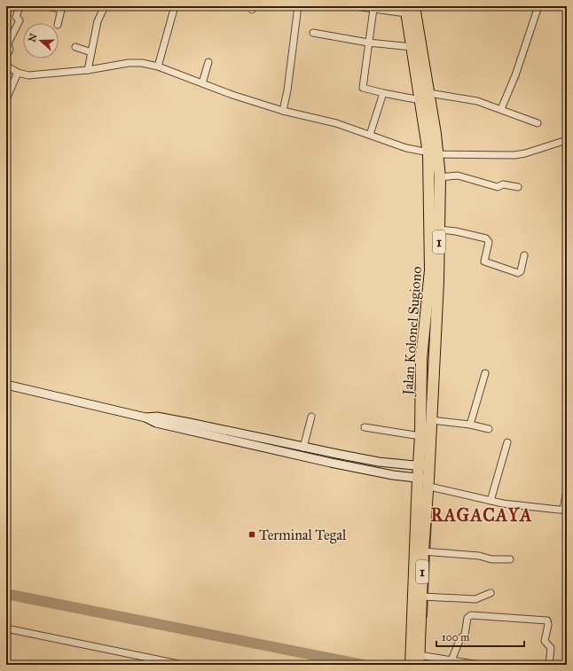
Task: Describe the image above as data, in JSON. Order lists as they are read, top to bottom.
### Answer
{
  "streets": {
    "highway": ["1", "Jalan Kolonel Sugiono"]
  },
  "crossings": [
    ["1", "Jalan Kolonel Sugiono"]
  ],
  "districts": ["RAGACAYA"],
  "places": {
    "transit": ["Terminal Tegal"]
  },
  "scale_bar": "100 m",
  "north": "left"
}
